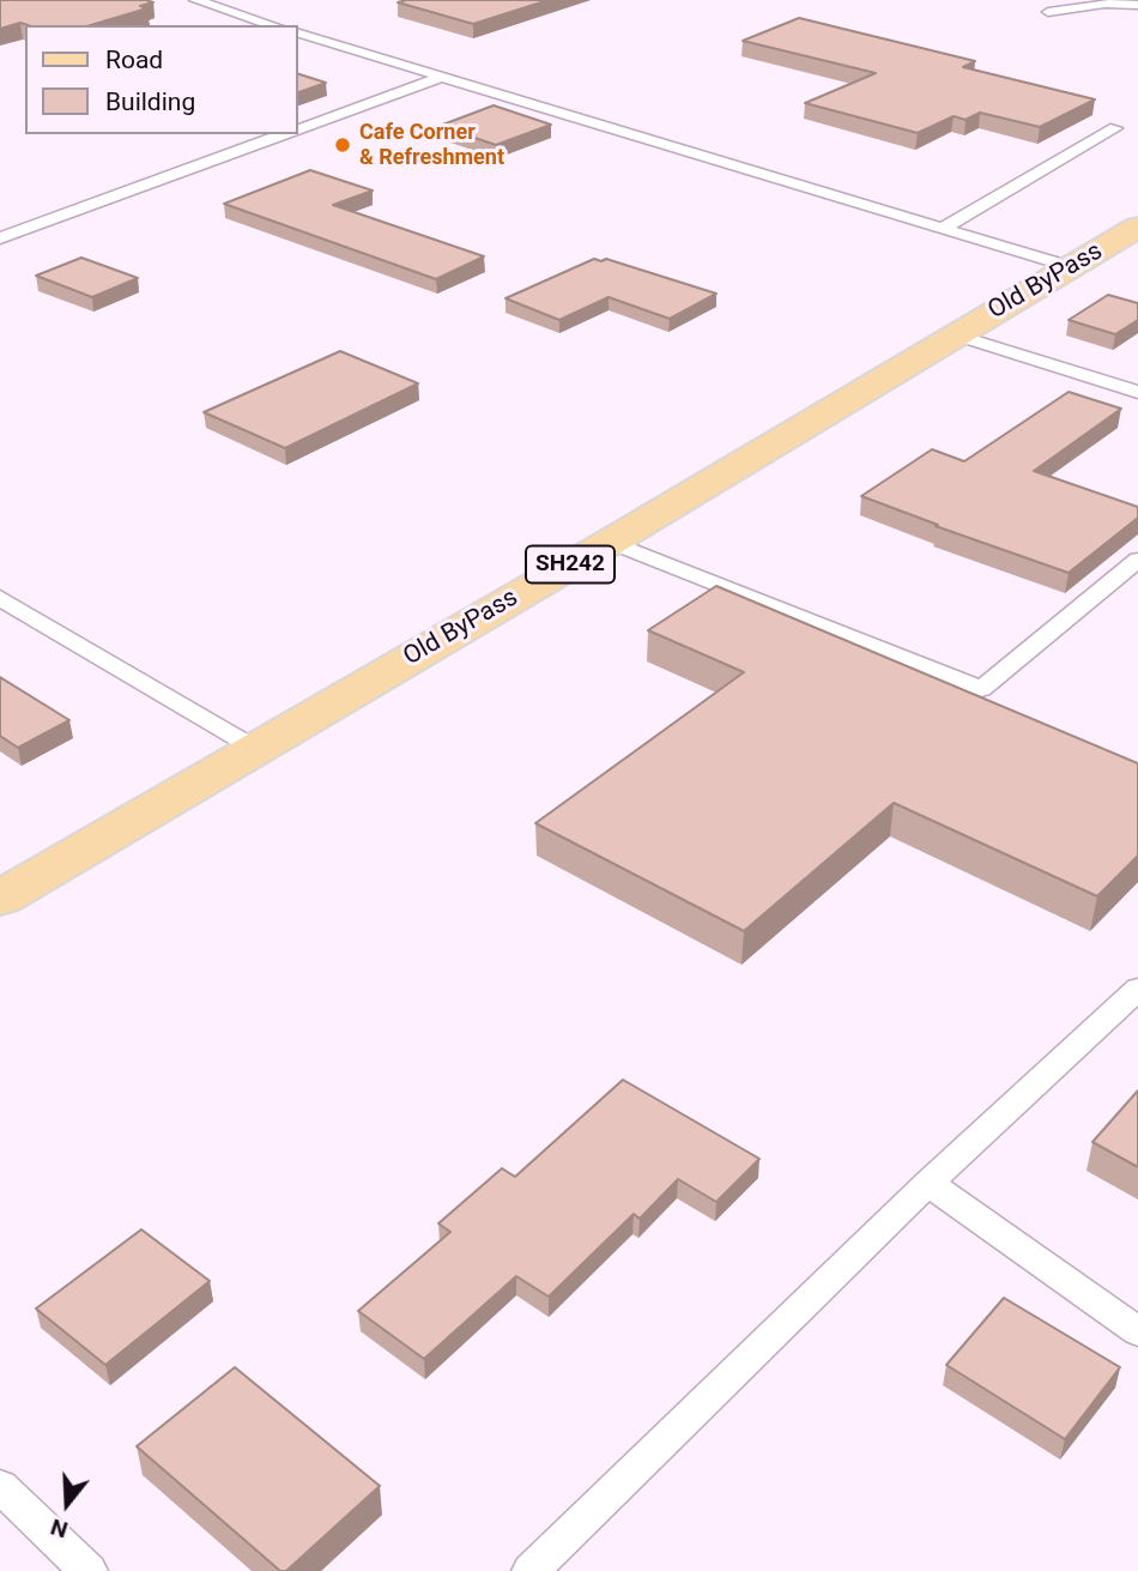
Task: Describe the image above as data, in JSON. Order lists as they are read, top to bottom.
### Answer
{
  "streets": {
    "main road": ["Old ByPass", "SH242"]
  },
  "places": ["Cafe Corner & Refreshment"],
  "legend": ["Road", "Building"],
  "north": "bottom"
}
